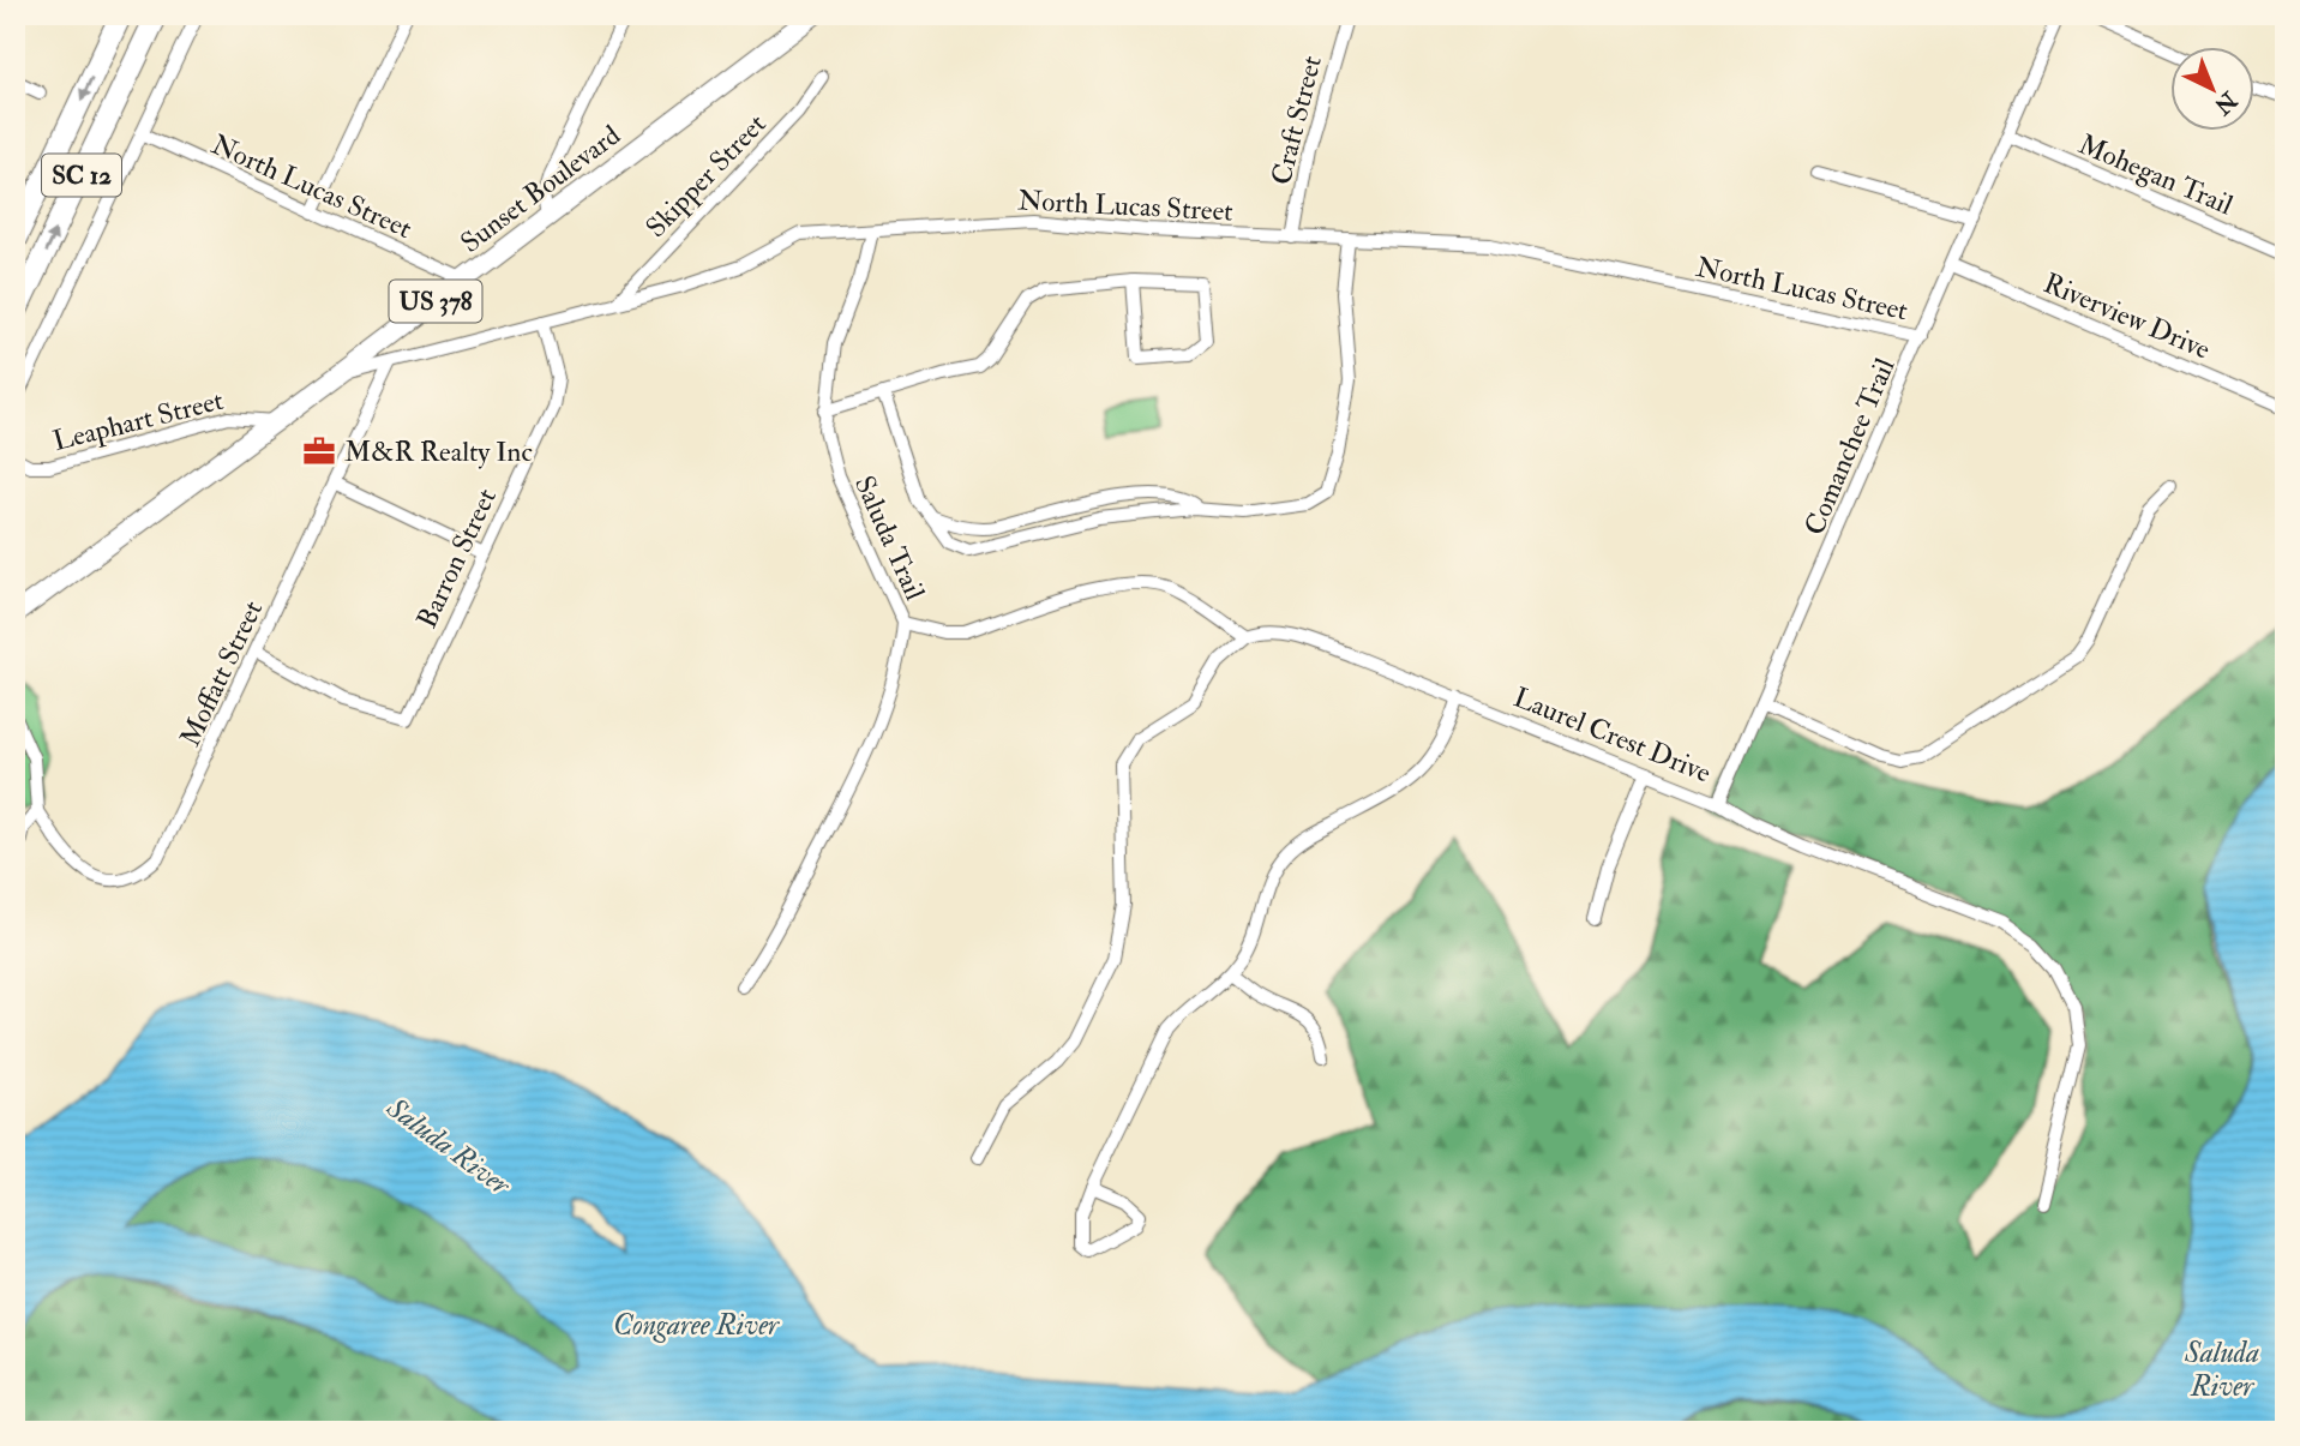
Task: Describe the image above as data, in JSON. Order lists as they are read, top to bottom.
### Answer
{
  "streets": {
    "highway": ["SC 12"],
    "main road": ["Sunset Boulevard", "US 378"],
    "street": [
      "Craft Street",
      "Mohegan Trail",
      "Skipper Street",
      "North Lucas Street",
      "Riverview Drive",
      "Leaphart Street",
      "Comanchee Trail",
      "Saluda Trail",
      "Barron Street",
      "Moffatt Street",
      "Laurel Crest Drive"
    ]
  },
  "crossings": [
    ["Craft Street", "North Lucas Street"],
    ["Mohegan Trail", "Comanchee Trail"],
    ["Skipper Street", "North Lucas Street"],
    ["North Lucas Street", "Sunset Boulevard"],
    ["North Lucas Street", "Comanchee Trail"],
    ["North Lucas Street", "Saluda Trail"],
    ["North Lucas Street", "Barron Street"],
    ["North Lucas Street", "Moffatt Street"],
    ["Sunset Boulevard", "Leaphart Street"],
    ["Riverview Drive", "Comanchee Trail"],
    ["Comanchee Trail", "Laurel Crest Drive"],
    ["Barron Street", "Moffatt Street"]
  ],
  "water": ["Saluda River", "Congaree River"],
  "places": {
    "office": ["M&R Realty Inc"]
  },
  "north": "bottom right"
}
